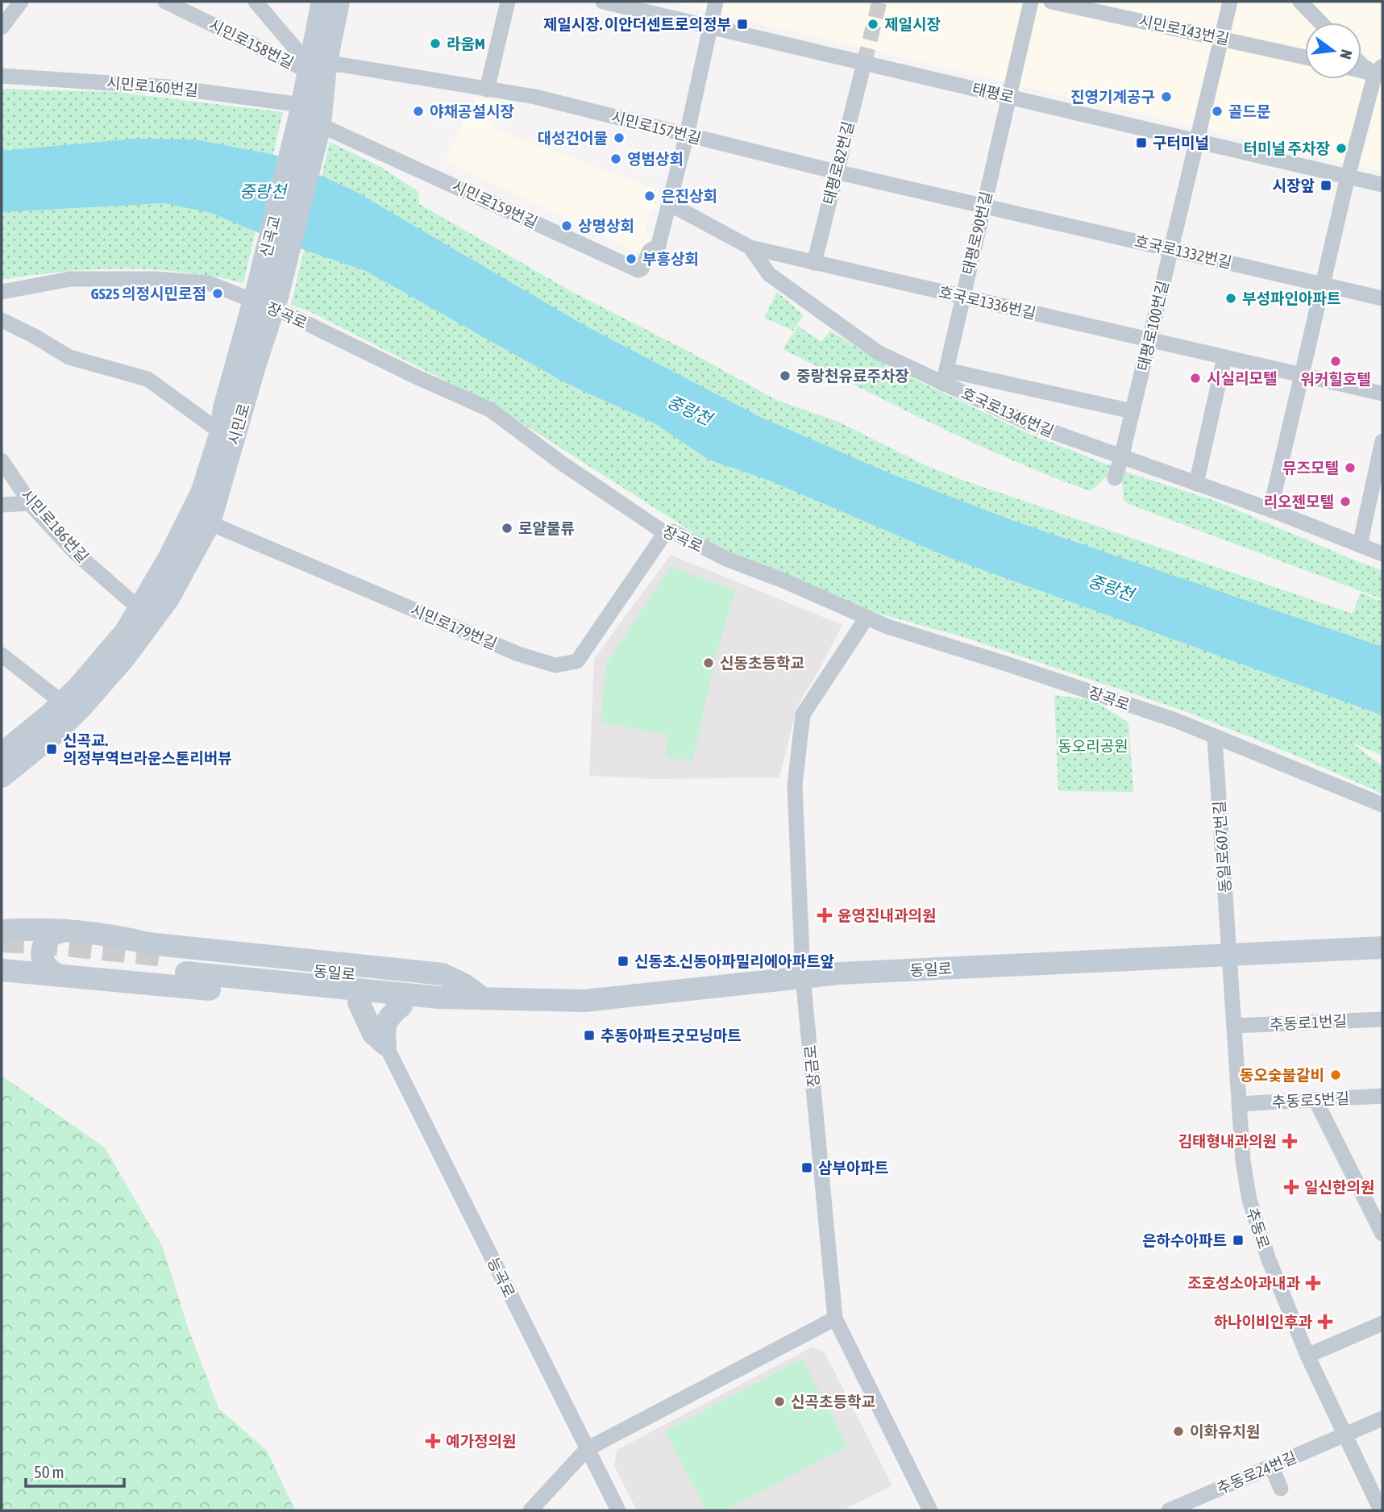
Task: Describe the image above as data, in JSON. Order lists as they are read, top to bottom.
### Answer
{
  "streets": {
    "street": [
      "시민로143번길",
      "시민로158번길",
      "시민로160번길",
      "태평로",
      "시민로157번길",
      "태평로82번길",
      "시민로159번길",
      "태평로90번길",
      "신곡교",
      "호국로1332번길",
      "호국로1336번길",
      "장곡로",
      "태평로100번길",
      "호국로1346번길",
      "시민로",
      "시민로186번길",
      "시민로179번길",
      "동일로607번길",
      "동일로",
      "추동로1번길",
      "장금로",
      "추동로5번길",
      "추동로",
      "능곡로",
      "추동로24번길"
    ]
  },
  "crossings": [
    ["시민로143번길", "태평로100번길"],
    ["시민로158번길", "시민로157번길"],
    ["시민로158번길", "시민로"],
    ["시민로160번길", "신곡교"],
    ["시민로160번길", "시민로"],
    ["태평로", "태평로82번길"],
    ["태평로", "태평로90번길"],
    ["태평로", "태평로100번길"],
    ["시민로157번길", "태평로82번길"],
    ["시민로157번길", "태평로90번길"],
    ["시민로157번길", "호국로1332번길"],
    ["시민로157번길", "시민로"],
    ["태평로82번길", "호국로1336번길"],
    ["시민로159번길", "호국로1346번길"],
    ["시민로159번길", "시민로"],
    ["태평로90번길", "호국로1332번길"],
    ["태평로90번길", "호국로1336번길"],
    ["태평로90번길", "호국로1346번길"],
    ["신곡교", "장곡로"],
    ["신곡교", "시민로"],
    ["호국로1332번길", "태평로100번길"],
    ["호국로1336번길", "태평로100번길"],
    ["호국로1336번길", "호국로1346번길"],
    ["장곡로", "시민로"],
    ["장곡로", "시민로179번길"],
    ["장곡로", "동일로607번길"],
    ["장곡로", "장금로"],
    ["태평로100번길", "호국로1346번길"],
    ["시민로", "시민로186번길"],
    ["시민로", "시민로179번길"],
    ["동일로607번길", "동일로"],
    ["동일로607번길", "추동로"],
    ["동일로", "장금로"],
    ["동일로", "추동로"],
    ["추동로1번길", "추동로"],
    ["추동로5번길", "추동로"],
    ["추동로", "추동로24번길"]
  ],
  "water": ["중랑천"],
  "parks": ["동오리공원"],
  "places": {
    "transit": [
      "제일시장. 이안더센트로의정부",
      "구터미널",
      "시장앞",
      "신곡교. 의정부역브라운스톤리버뷰",
      "신동초.신동아파밀리에아파트앞",
      "추동아파트굿모닝마트",
      "삼부아파트",
      "은하수아파트"
    ],
    "other": [
      "제일시장",
      "라움M",
      "진영기계공구",
      "야채공설시장",
      "골드문",
      "대성건어물",
      "터미널 주차장",
      "영범상회",
      "은진상회",
      "상명상회",
      "부흥상회",
      "GS25 의정시민로점",
      "부성파인아파트",
      "워커힐호텔",
      "중랑천유료주차장",
      "시실리모텔",
      "뮤즈모텔",
      "리오젠모텔",
      "로얄물류",
      "신동초등학교",
      "동오숯불갈비",
      "신곡초등학교",
      "이화유치원"
    ],
    "health": [
      "윤영진내과의원",
      "김태형내과의원",
      "일신한의원",
      "조호성소아과내과",
      "하나이비인후과",
      "예가정의원"
    ]
  },
  "scale_bar": "50 m",
  "north": "right"
}
